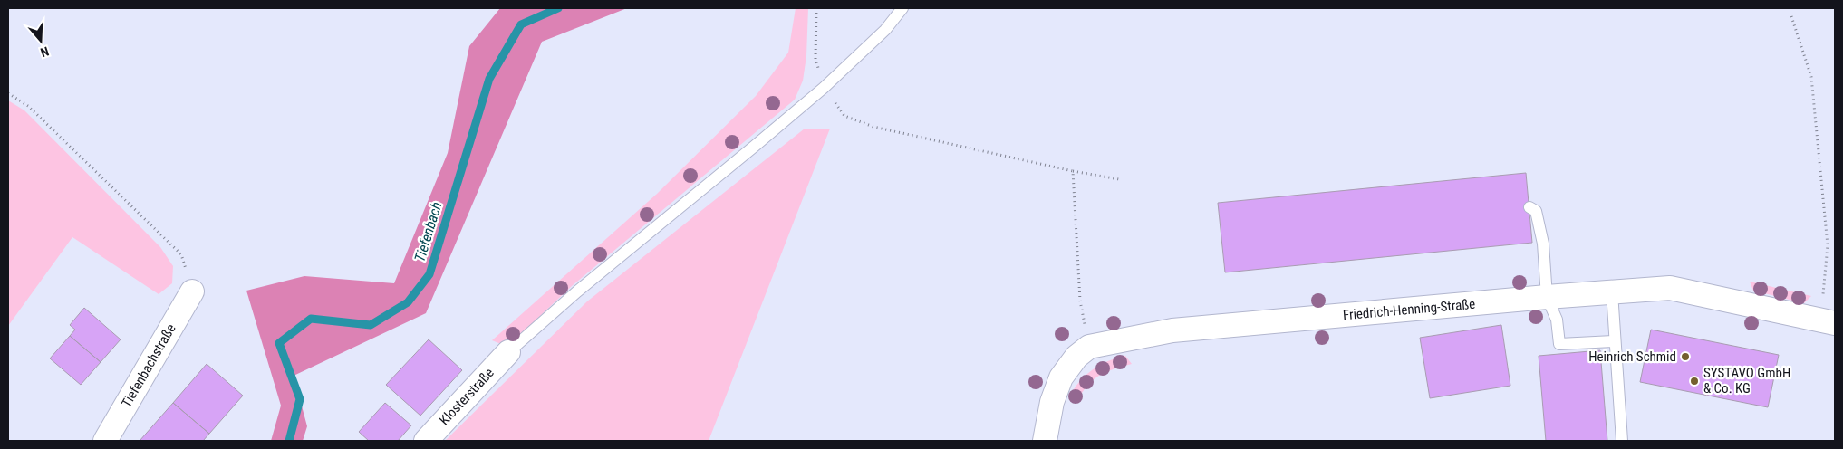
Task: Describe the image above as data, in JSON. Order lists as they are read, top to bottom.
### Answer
{
  "streets": {
    "street": ["Friedrich-Henning-Straße", "Tiefenbachstraße", "Klosterstraße"]
  },
  "water": ["Tiefenbach"],
  "places": ["Heinrich Schmid", "SYSTAVO GmbH & Co. KG"],
  "north": "bottom"
}
